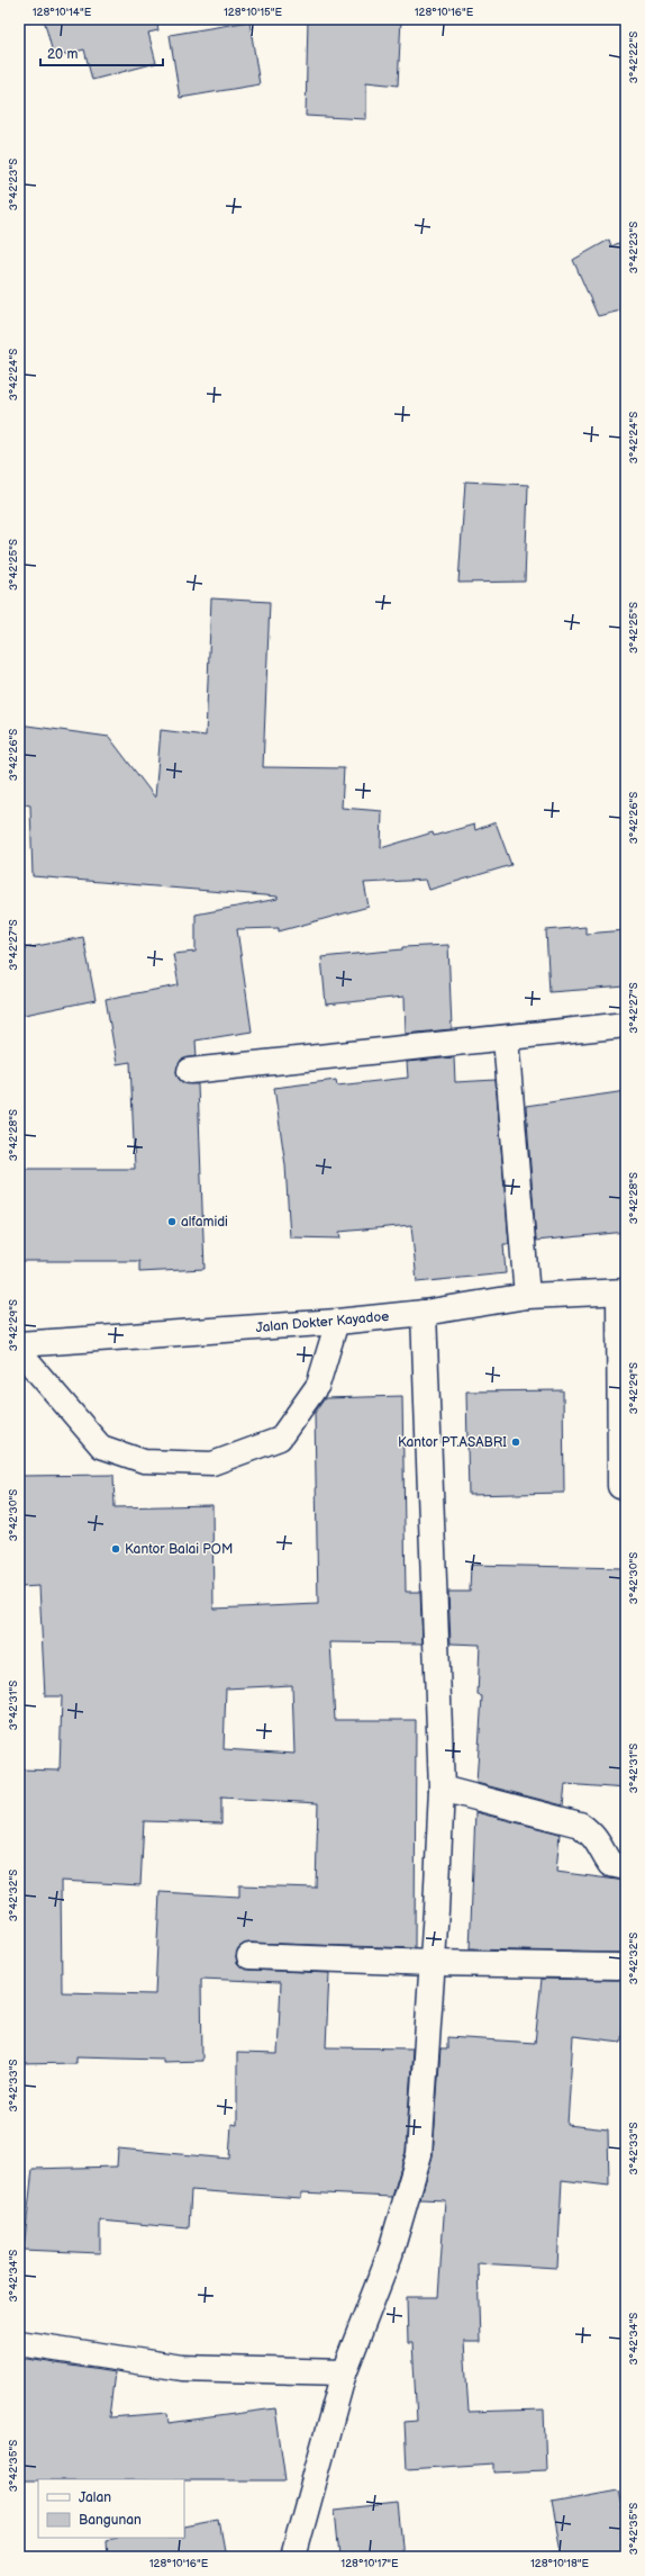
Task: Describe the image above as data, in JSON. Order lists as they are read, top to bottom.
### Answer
{
  "streets": {
    "street": ["Jalan Dokter Kayadoe"]
  },
  "places": ["alfamidi", "Kantor PT.ASABRI", "Kantor Balai POM"],
  "legend": ["Jalan", "Bangunan"],
  "scale_bar": "20 m",
  "coordinates": [
    "128°10'14\"E",
    "128°10'15\"E",
    "128°10'16\"E",
    "3°42'22\"S",
    "3°42'23\"S",
    "3°42'24\"S",
    "3°42'25\"S",
    "3°42'26\"S",
    "3°42'27\"S",
    "3°42'28\"S",
    "3°42'29\"S",
    "3°42'30\"S",
    "3°42'31\"S",
    "3°42'32\"S",
    "3°42'33\"S",
    "3°42'34\"S",
    "3°42'35\"S",
    "128°10'17\"E",
    "128°10'18\"E"
  ]
}
